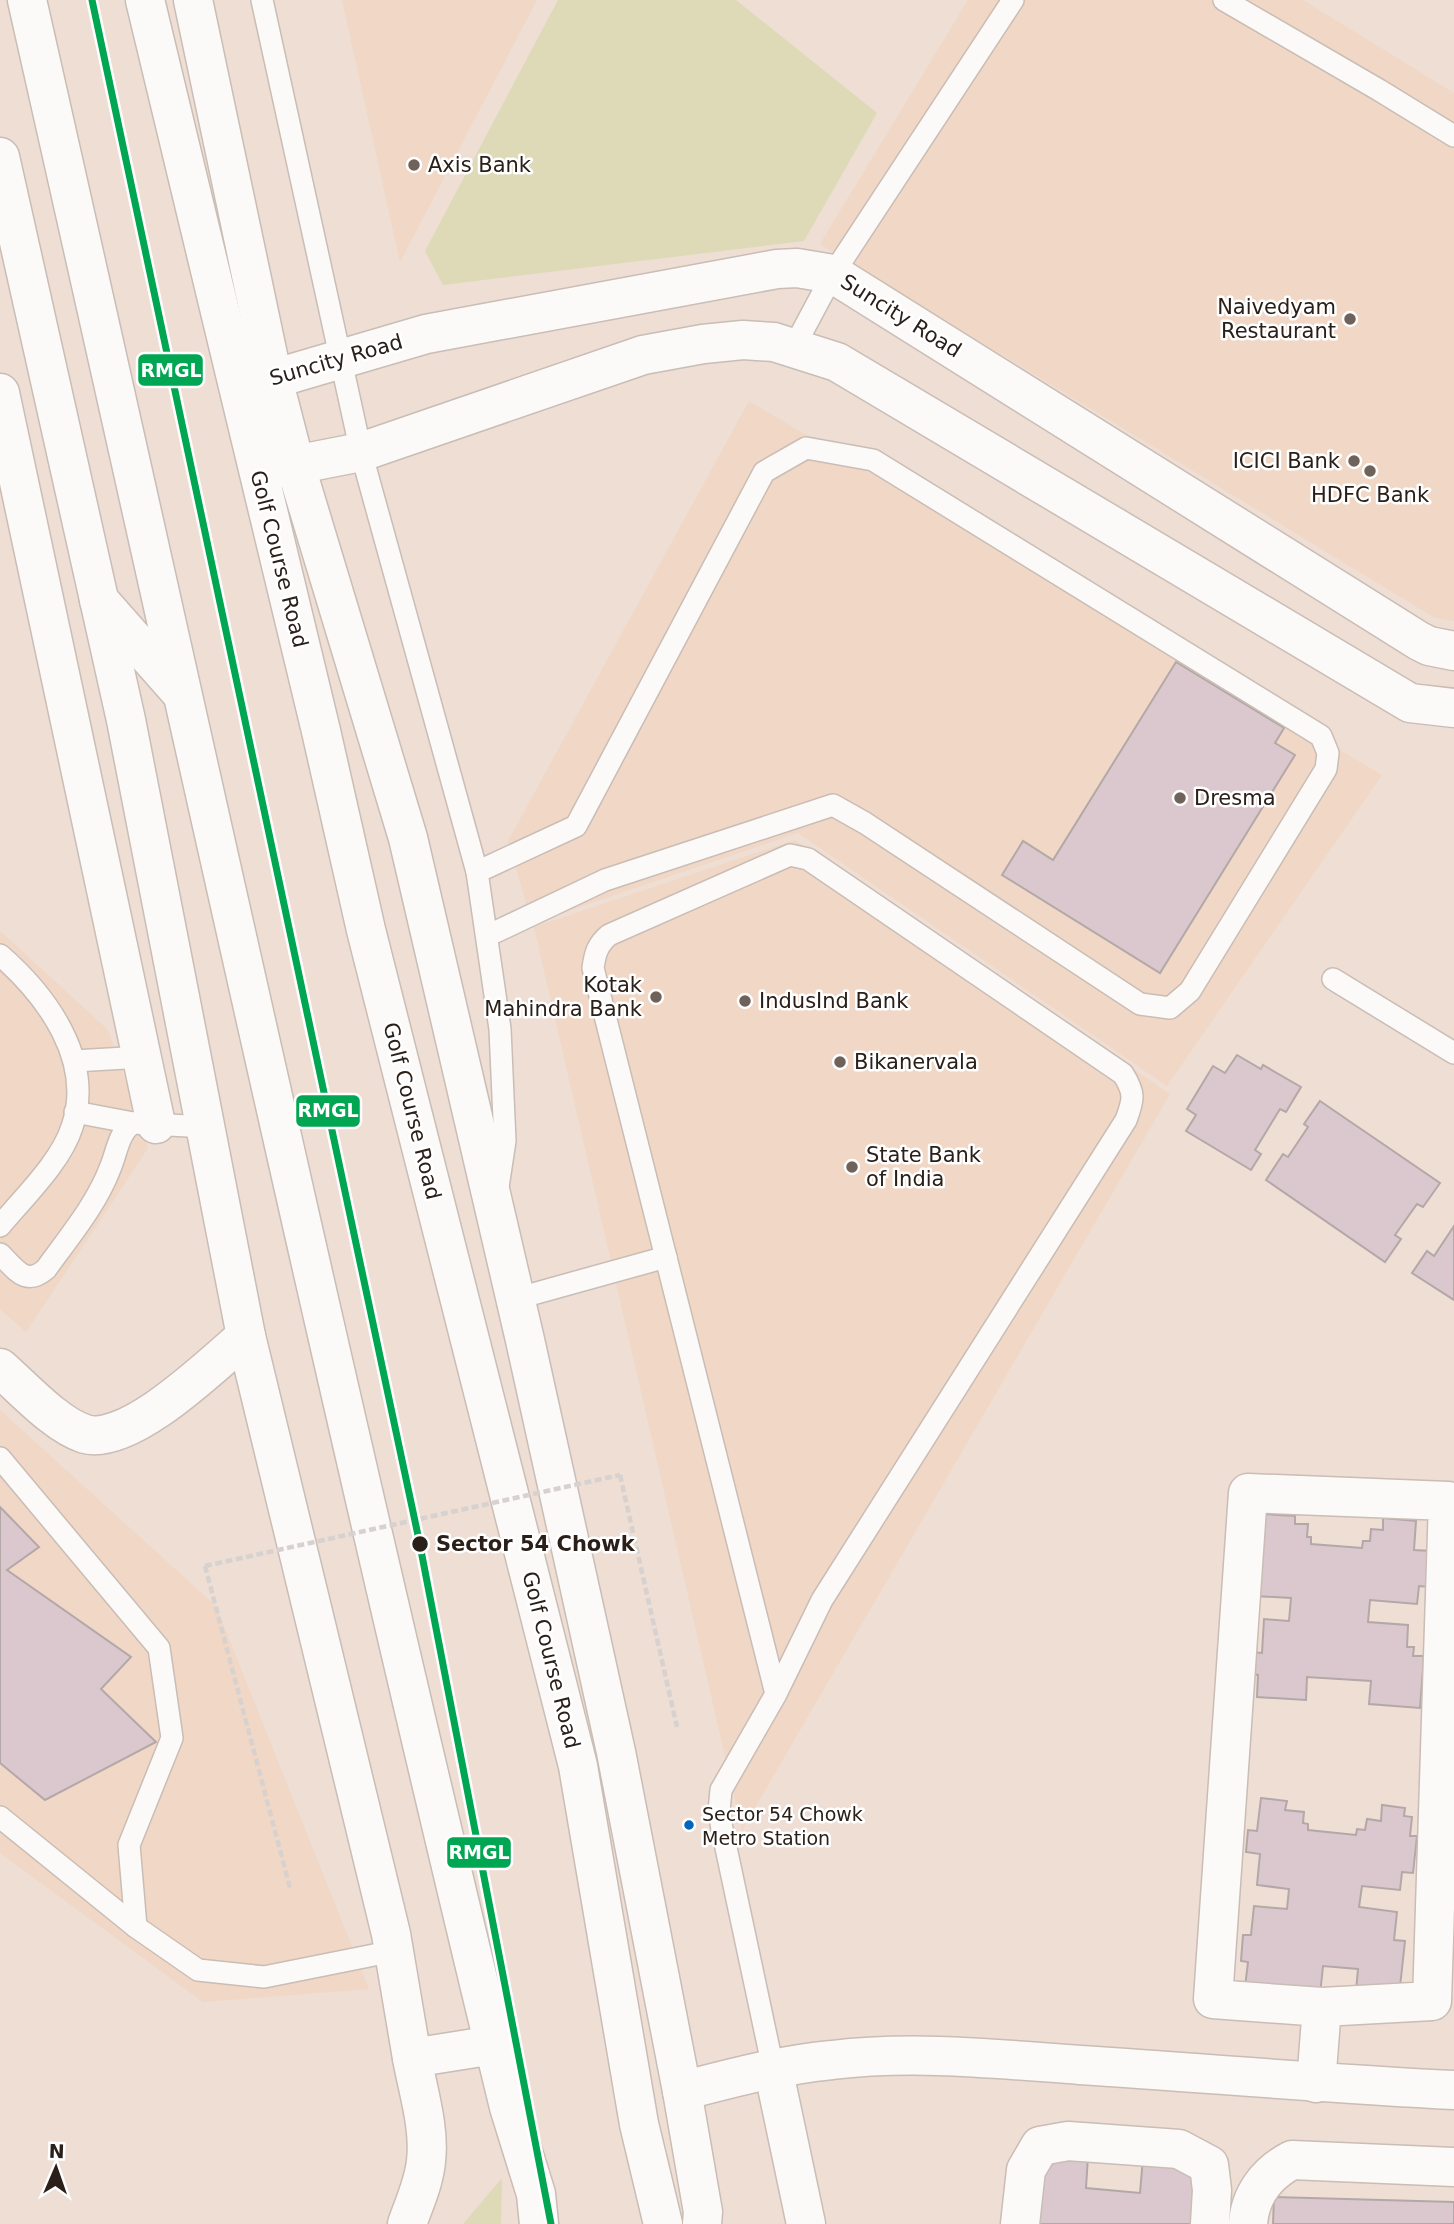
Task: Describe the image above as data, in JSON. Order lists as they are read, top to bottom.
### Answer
{
  "streets": {
    "street": ["Suncity Road", "Golf Course Road"]
  },
  "crossings": [
    ["Suncity Road", "Golf Course Road"]
  ],
  "places": [
    "Axis Bank",
    "Naivedyam Restaurant",
    "ICICI Bank",
    "HDFC Bank",
    "Dresma",
    "Kotak Mahindra Bank",
    "IndusInd Bank",
    "Bikanervala",
    "State Bank of India",
    "Sector 54 Chowk",
    "Sector 54 Chowk Metro Station"
  ],
  "lines": ["transit line RMGL"],
  "north": "top"
}
